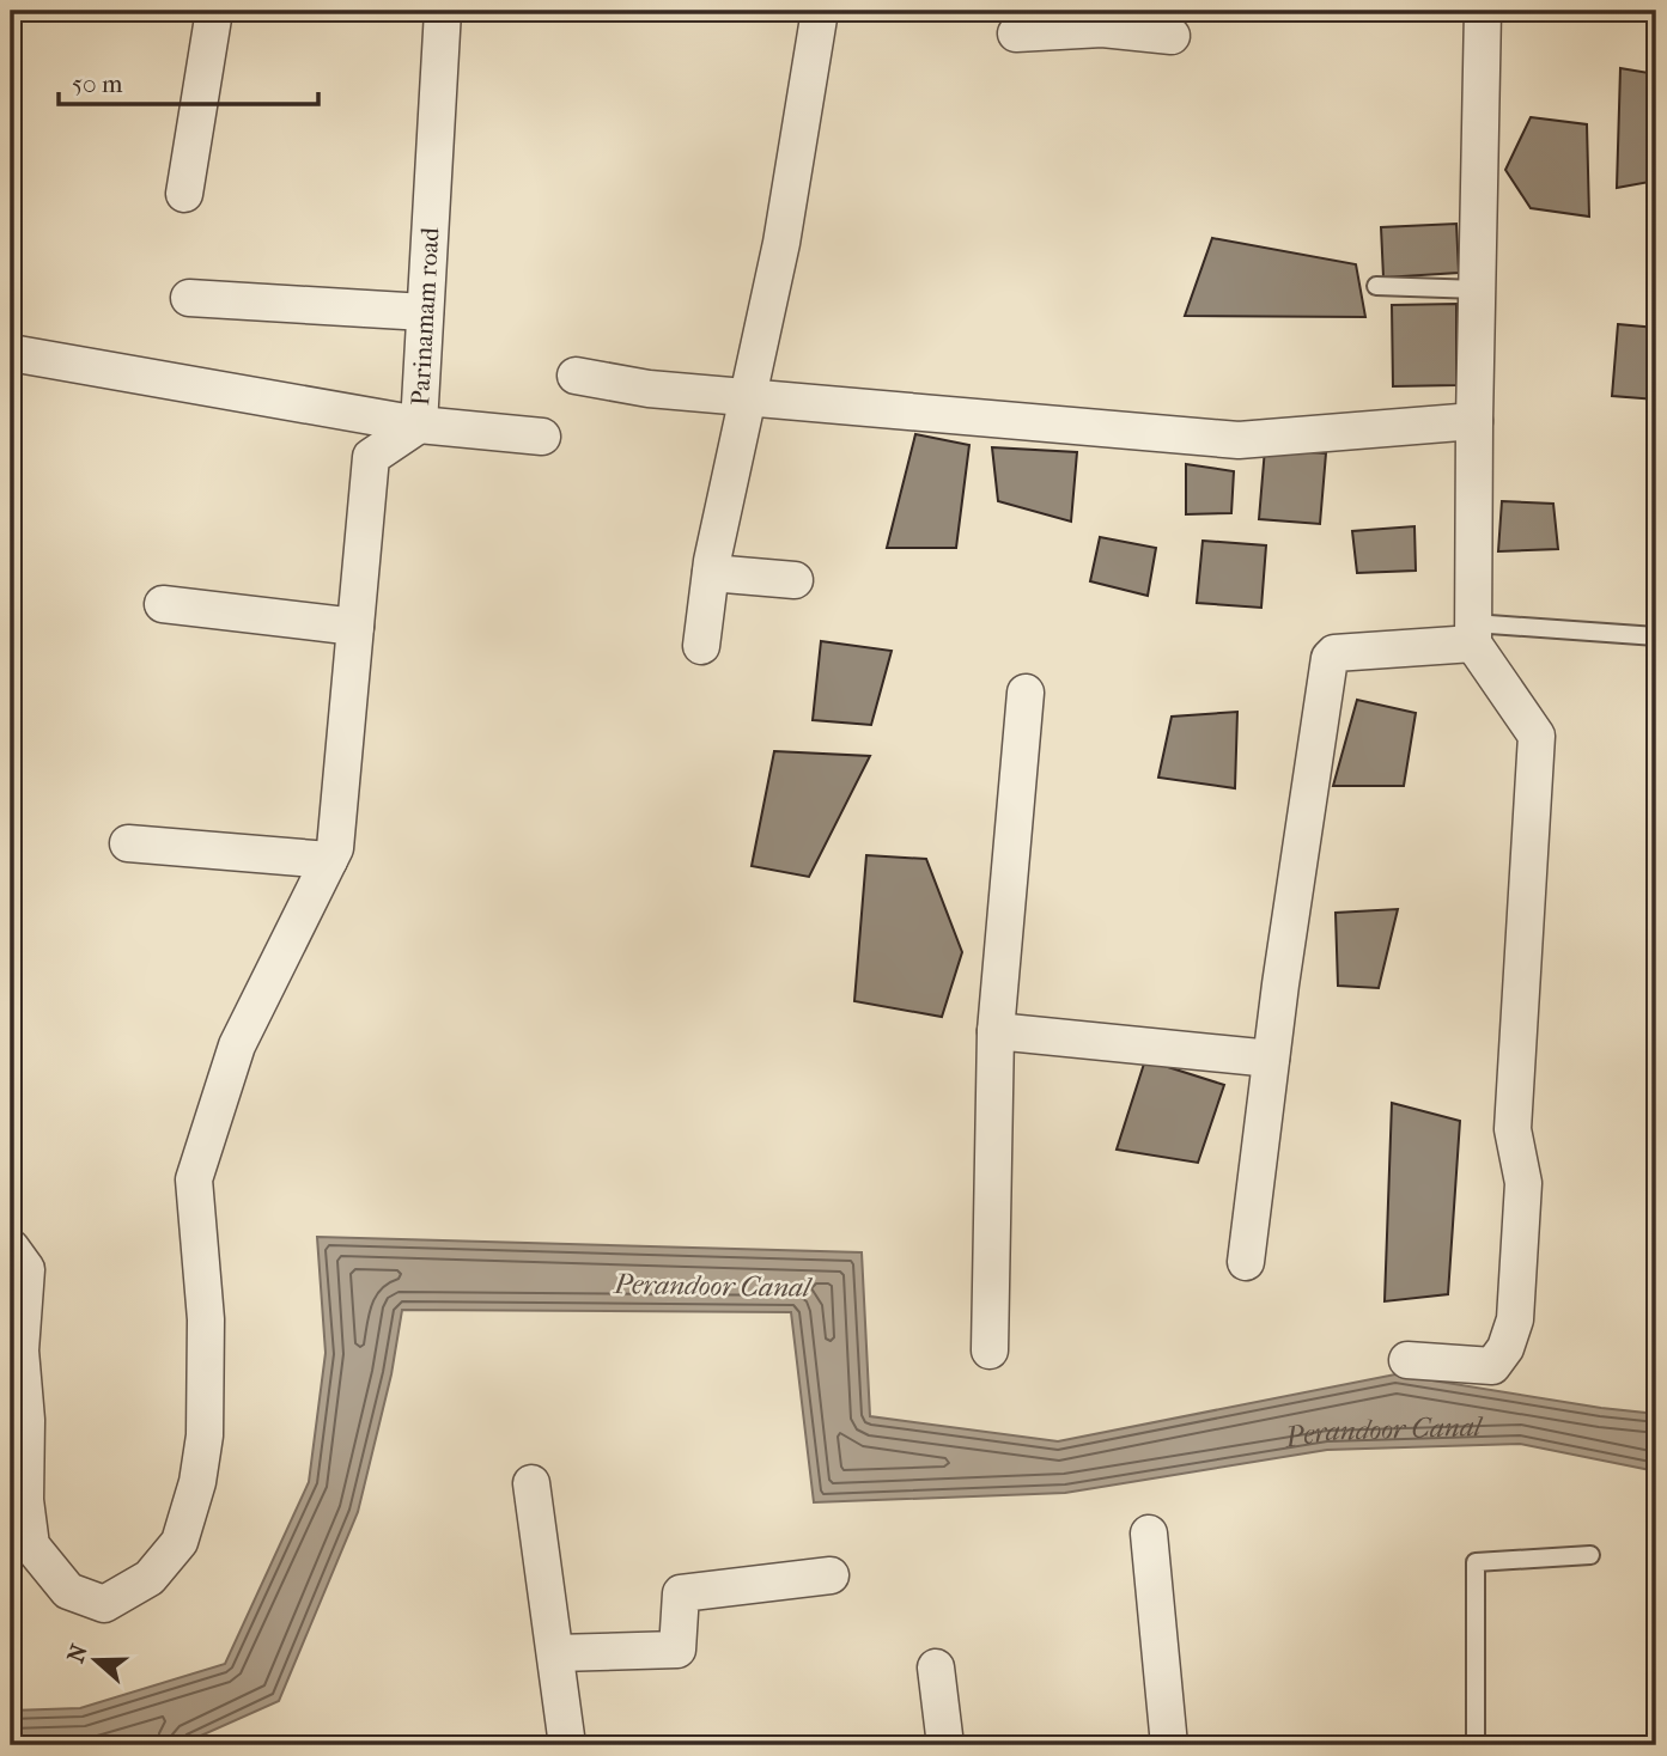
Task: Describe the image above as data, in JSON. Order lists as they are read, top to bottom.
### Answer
{
  "streets": {
    "street": ["Parinamam road"]
  },
  "water": ["Perandoor Canal"],
  "scale_bar": "50 m",
  "north": "left"
}
